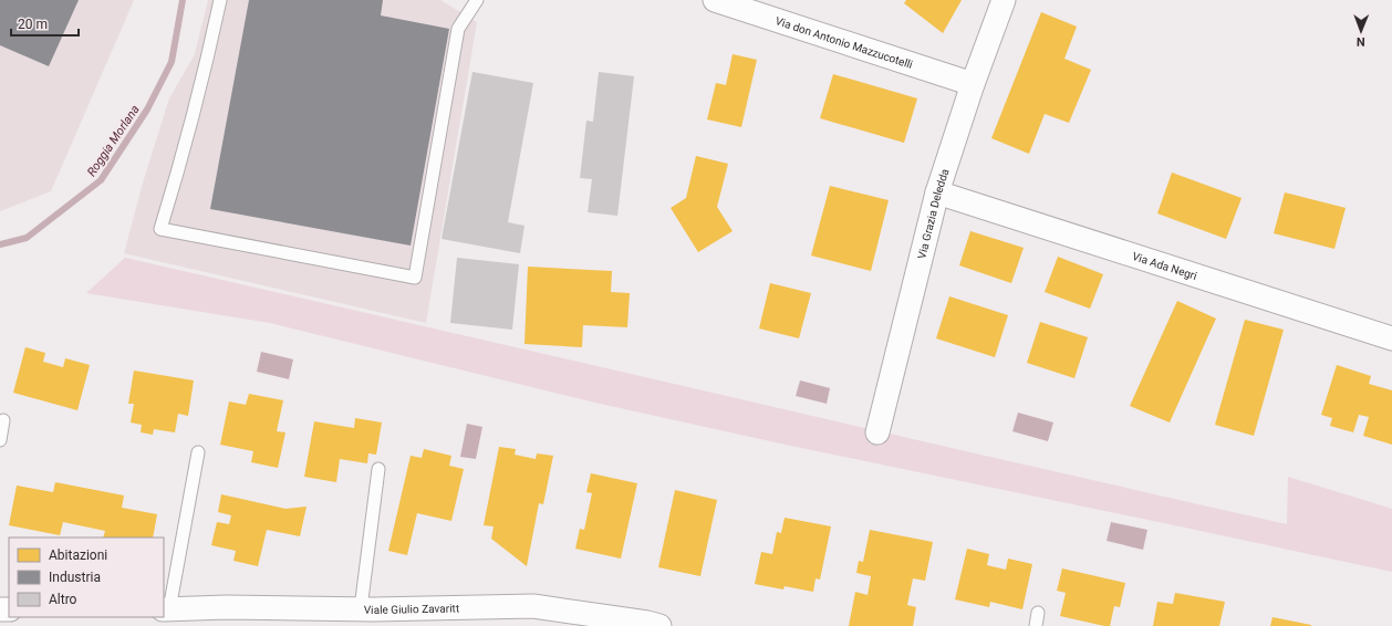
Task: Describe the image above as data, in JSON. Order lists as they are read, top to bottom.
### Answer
{
  "streets": {
    "street": [
      "Via don Antonio Mazzucotelli",
      "Via Grazia Deledda",
      "Via Ada Negri",
      "Viale Giulio Zavaritt"
    ]
  },
  "crossings": [
    ["Via don Antonio Mazzucotelli", "Via Grazia Deledda"],
    ["Via Grazia Deledda", "Via Ada Negri"]
  ],
  "water": ["Roggia Morlana"],
  "legend": ["Abitazioni", "Industria", "Altro"],
  "scale_bar": "20 m",
  "north": "bottom"
}
